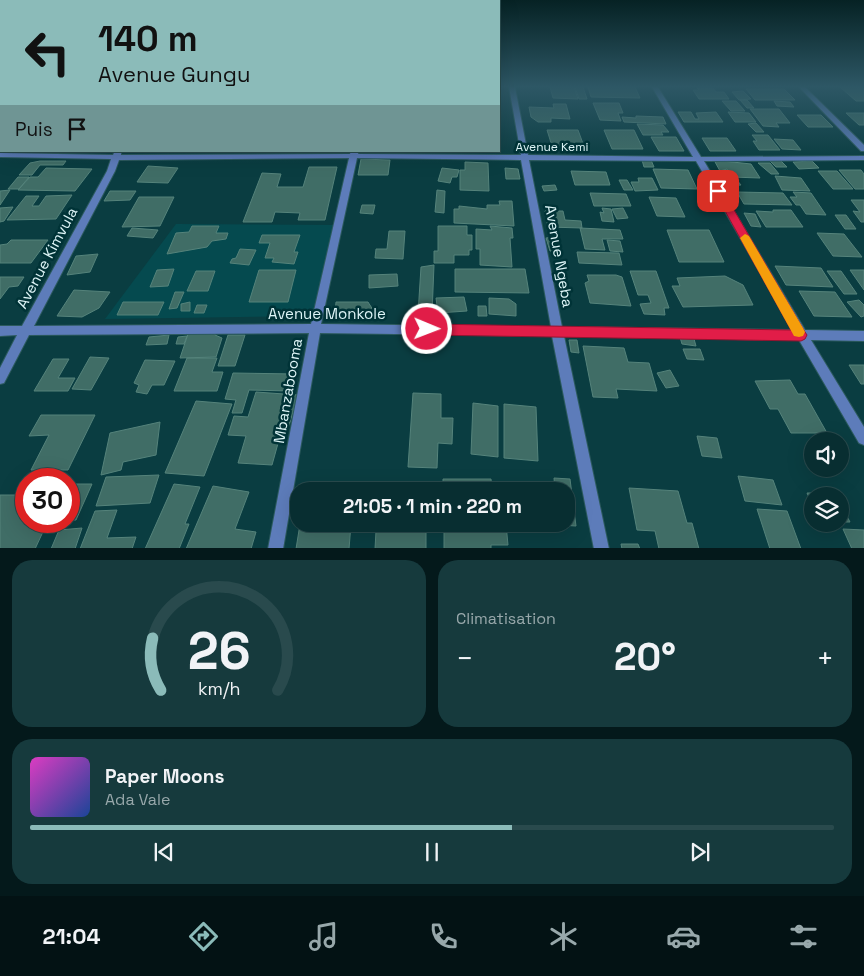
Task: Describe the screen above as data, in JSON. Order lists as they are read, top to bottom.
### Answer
{
  "streets": {
    "street": [
      "Avenue Kemi",
      "Avenue Ngeba",
      "Avenue Kimvula",
      "Avenue Monkole",
      "Mbanzabooma"
    ]
  },
  "crossings": [
    ["Avenue Kemi", "Avenue Ngeba"],
    ["Avenue Kemi", "Avenue Kimvula"],
    ["Avenue Kemi", "Mbanzabooma"],
    ["Avenue Ngeba", "Avenue Monkole"],
    ["Avenue Kimvula", "Avenue Monkole"],
    ["Avenue Monkole", "Mbanzabooma"]
  ],
  "page": {
    "turn": ["140 m", "Avenue Gungu"],
    "then": "Puis",
    "limit": "30",
    "trip": "21:05 · 1 min · 220 m",
    "tile": "Climatisation",
    "heat": ["−", "20°", "+"],
    "song": ["Paper Moons", "Ada Vale"],
    "tabs": "21:04",
    "gauge": ["26", "km/h"]
  }
}
